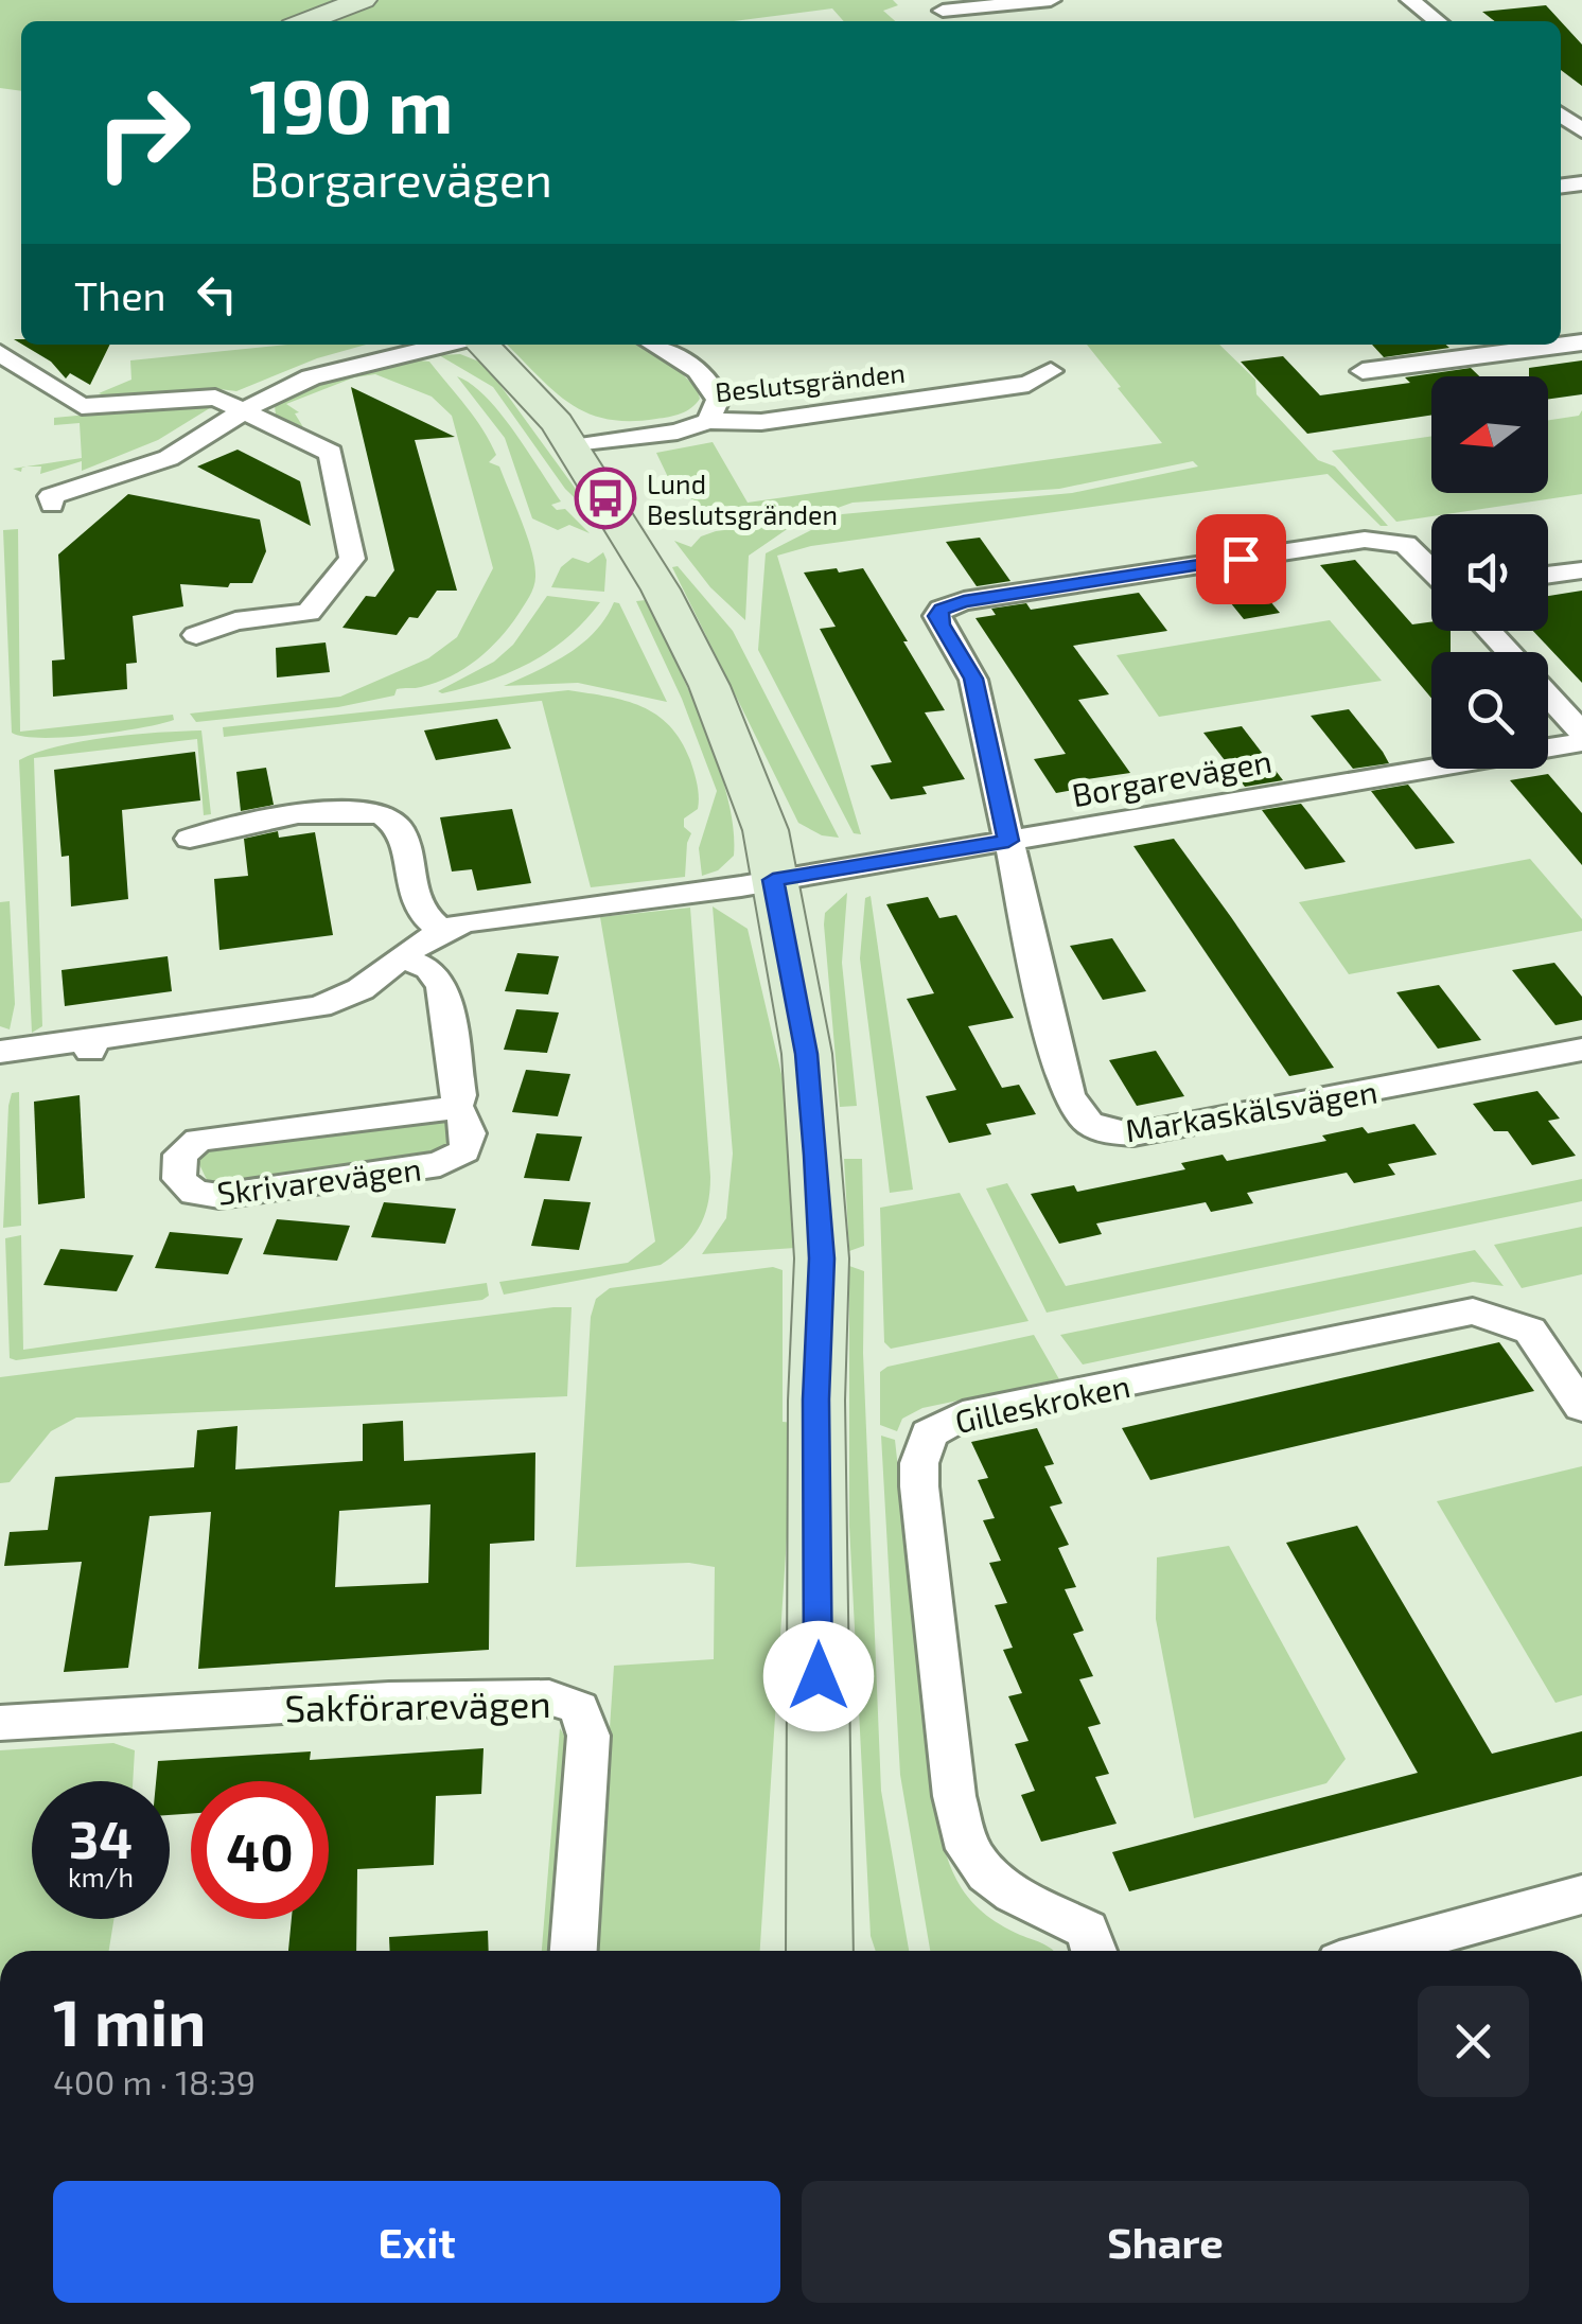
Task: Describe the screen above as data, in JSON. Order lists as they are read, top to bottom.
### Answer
{
  "streets": {
    "street": [
      "Beslutsgränden",
      "Borgarevägen",
      "Markaskälsvägen",
      "Skrivarevägen",
      "Gilleskroken",
      "Sakförarevägen"
    ]
  },
  "crossings": [
    ["Borgarevägen", "Markaskälsvägen"]
  ],
  "places": {
    "bus stop": ["Lund Beslutsgränden"]
  },
  "north": "left",
  "page": {
    "turn": ["190 m", "Borgarevägen"],
    "then": "Then",
    "speed": "34 km/h",
    "limit": "40",
    "heading": ["1 min", "400 m · 18:39"],
    "buttons": ["Exit", "Share"]
  }
}
